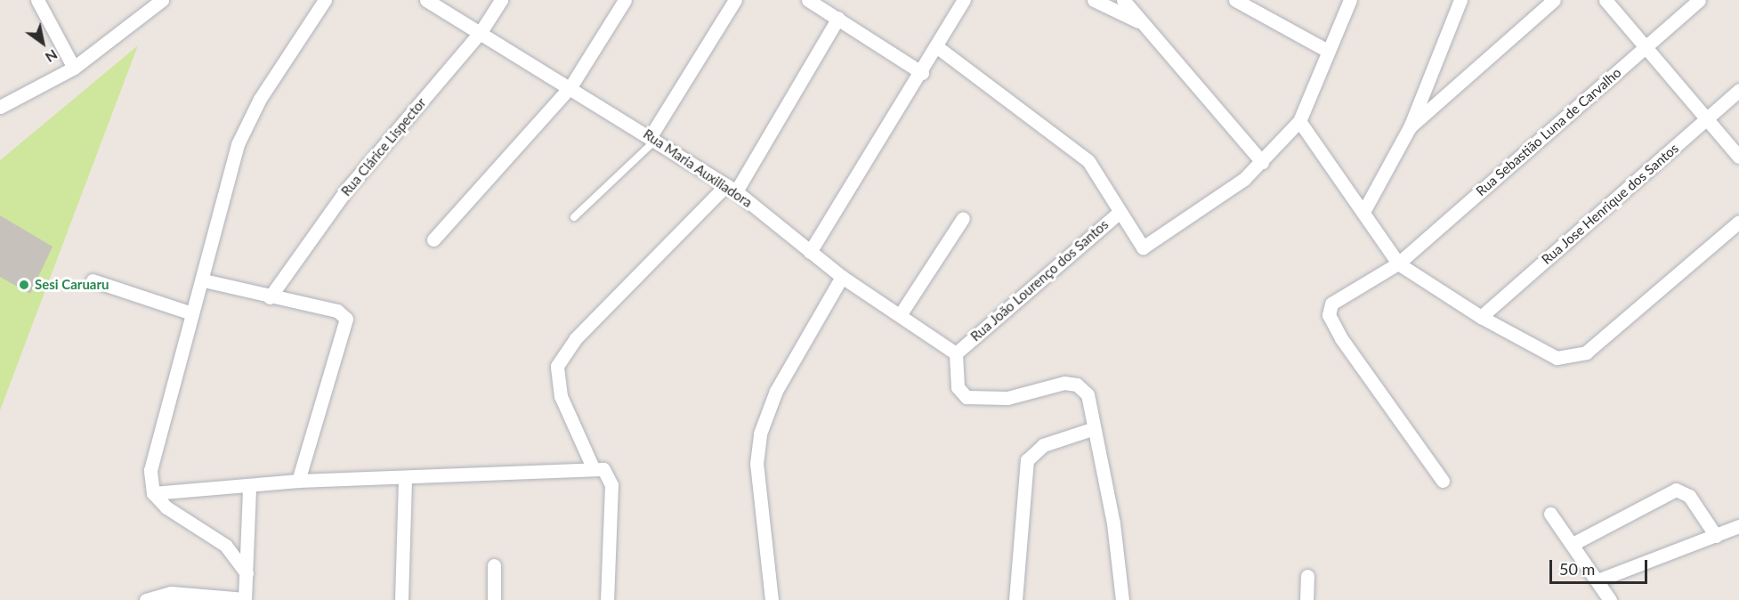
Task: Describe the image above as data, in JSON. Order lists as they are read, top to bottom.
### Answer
{
  "streets": {
    "street": [
      "Rua Sebastião Luna de Carvalho",
      "Rua Clárice Lispector",
      "Rua Maria Auxiliadora",
      "Rua Jose Henrique dos Santos",
      "Rua João Lourenço dos Santos"
    ]
  },
  "crossings": [
    ["Rua Clárice Lispector", "Rua Maria Auxiliadora"],
    ["Rua Maria Auxiliadora", "Rua João Lourenço dos Santos"]
  ],
  "places": ["Sesi Caruaru"],
  "scale_bar": "50 m",
  "north": "bottom right"
}
